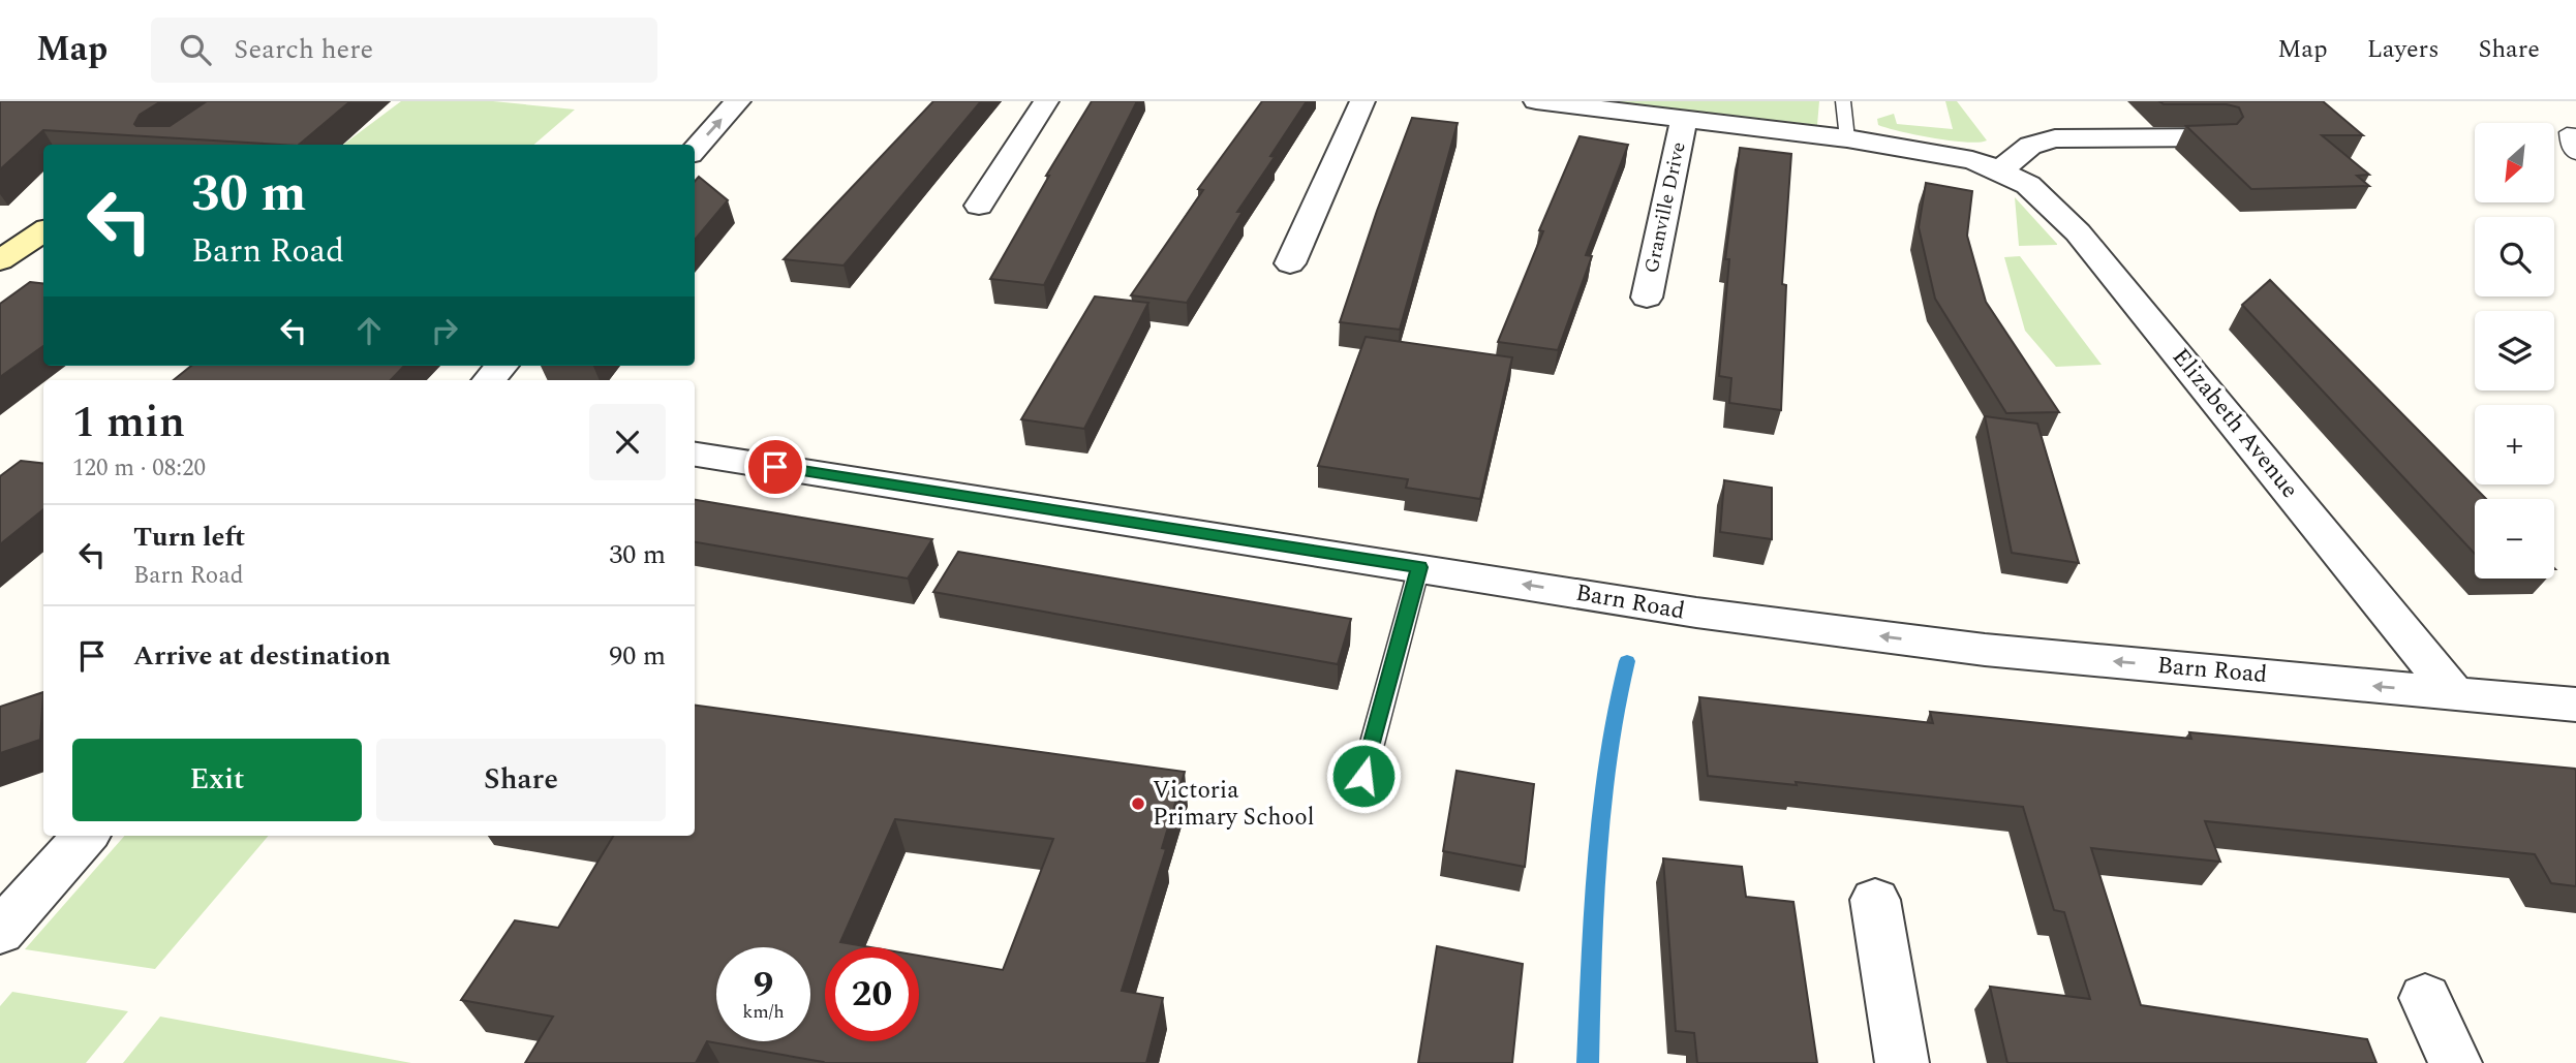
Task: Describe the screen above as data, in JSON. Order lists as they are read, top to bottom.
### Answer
{
  "streets": {
    "street": ["Granville Drive", "Elizabeth Avenue", "Barn Road"]
  },
  "crossings": [
    ["Granville Drive", "Elizabeth Avenue"],
    ["Elizabeth Avenue", "Barn Road"]
  ],
  "one_way": ["Barn Road"],
  "places": ["Victoria Primary School"],
  "north": "bottom left",
  "page": {
    "header": "Map",
    "search": "Search here",
    "nav": ["Map", "Layers", "Share"],
    "map_buttons": ["+", "−"],
    "turn": ["30 m", "Barn Road"],
    "heading": ["1 min", "120 m · 08:20"],
    "list": [
      {
        "name": "Turn left",
        "note": "Barn Road",
        "value": "30 m"
      },
      {
        "name": "Arrive at destination",
        "value": "90 m"
      }
    ],
    "buttons": ["Exit", "Share"],
    "speed": "9 km/h",
    "limit": "20"
  }
}
